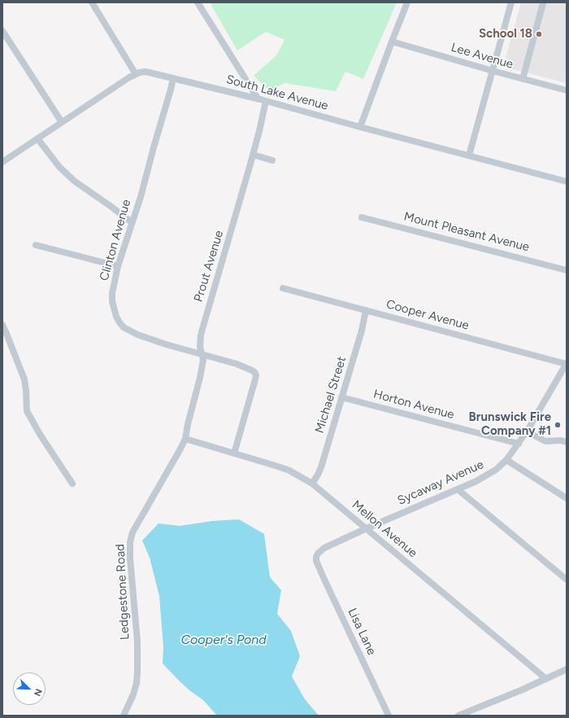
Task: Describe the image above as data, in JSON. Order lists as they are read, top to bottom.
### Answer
{
  "streets": {
    "street": [
      "Lee Avenue",
      "South Lake Avenue",
      "Mount Pleasant Avenue",
      "Clinton Avenue",
      "Prout Avenue",
      "Cooper Avenue",
      "Michael Street",
      "Horton Avenue",
      "Sycaway Avenue",
      "Mellon Avenue",
      "Ledgestone Road",
      "Lisa Lane"
    ]
  },
  "crossings": [
    ["South Lake Avenue", "Clinton Avenue"],
    ["South Lake Avenue", "Prout Avenue"],
    ["Clinton Avenue", "Prout Avenue"],
    ["Clinton Avenue", "Mellon Avenue"],
    ["Prout Avenue", "Mellon Avenue"],
    ["Prout Avenue", "Ledgestone Road"],
    ["Cooper Avenue", "Michael Street"],
    ["Cooper Avenue", "Sycaway Avenue"],
    ["Michael Street", "Horton Avenue"],
    ["Michael Street", "Mellon Avenue"],
    ["Horton Avenue", "Sycaway Avenue"],
    ["Sycaway Avenue", "Mellon Avenue"],
    ["Sycaway Avenue", "Lisa Lane"],
    ["Mellon Avenue", "Ledgestone Road"]
  ],
  "water": ["Cooper's Pond"],
  "places": ["School 18", "Brunswick Fire Company #1"],
  "north": "bottom right"
}
